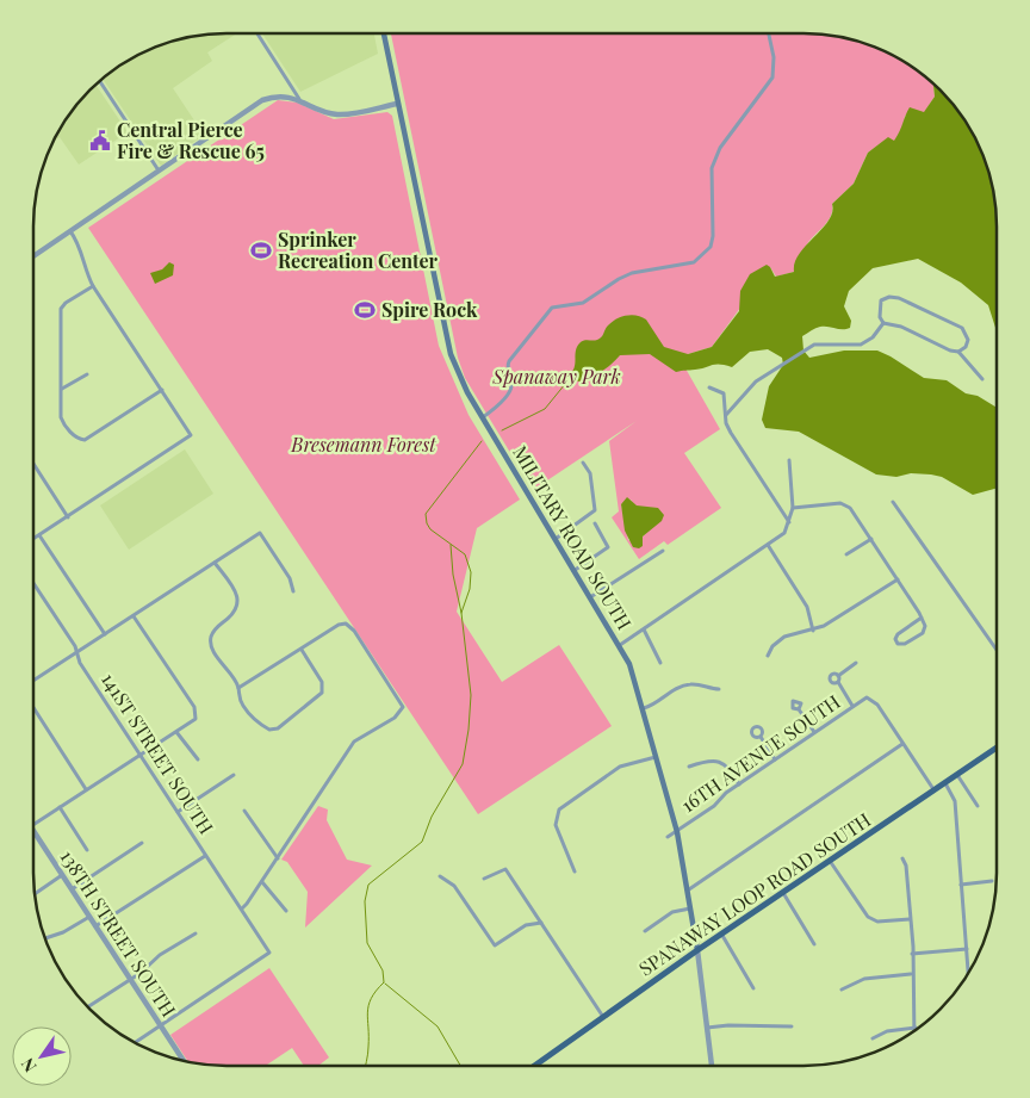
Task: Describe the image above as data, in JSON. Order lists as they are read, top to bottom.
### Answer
{
  "streets": {
    "main road": ["MILITARY ROAD SOUTH", "SPANAWAY LOOP ROAD SOUTH"],
    "street": ["141ST STREET SOUTH", "16TH AVENUE SOUTH", "138TH STREET SOUTH"]
  },
  "crossings": [
    ["MILITARY ROAD SOUTH", "16TH AVENUE SOUTH"],
    ["MILITARY ROAD SOUTH", "SPANAWAY LOOP ROAD SOUTH"],
    ["141ST STREET SOUTH", "138TH STREET SOUTH"]
  ],
  "parks": ["Spanaway Park", "Bresemann Forest"],
  "places": {
    "public building": ["Central Pierce Fire & Rescue 65"],
    "sports": ["Sprinker Recreation Center", "Spire Rock"]
  },
  "north": "bottom left"
}
